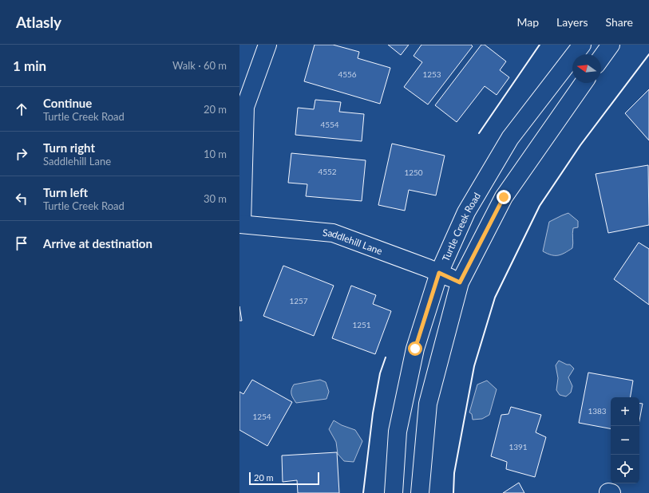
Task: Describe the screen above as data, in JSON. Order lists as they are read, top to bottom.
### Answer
{
  "streets": {
    "street": ["Turtle Creek Road", "Saddlehill Lane"]
  },
  "crossings": [
    ["Turtle Creek Road", "Saddlehill Lane"]
  ],
  "house_numbers": [
    "4556",
    "1253",
    "4554",
    "4552",
    "1250",
    "1257",
    "1251",
    "1383",
    "1254",
    "1391"
  ],
  "scale_bar": "20 m",
  "north": "left",
  "page": {
    "header": "Atlasly",
    "nav": ["Map", "Layers", "Share"],
    "heading": ["1 min", "Walk · 60 m"],
    "list": [
      ["Continue", "Turtle Creek Road", "20 m"],
      ["Turn right", "Saddlehill Lane", "10 m"],
      ["Turn left", "Turtle Creek Road", "30 m"],
      "Arrive at destination"
    ],
    "map_buttons": ["+", "−"],
    "scale": "20 m"
  }
}
